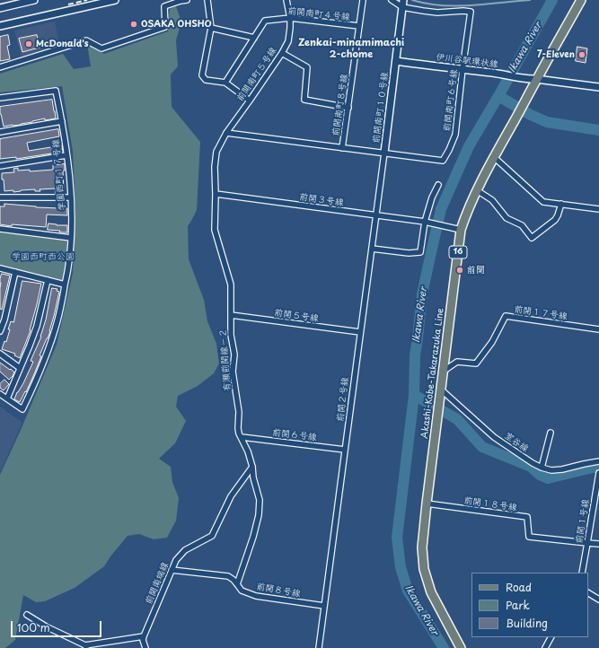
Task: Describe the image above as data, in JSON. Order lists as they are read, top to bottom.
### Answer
{
  "streets": {
    "main road": ["16", "Akashi-Kobe-Takarazuka Line"],
    "street": [
      "前開南町４号線",
      "伊川谷駅環状線",
      "前開南町５号線",
      "前開南町６号線",
      "前開南町８号線",
      "前開南町１０号線",
      "学園西町１７号線",
      "前開３号線",
      "前開１７号線",
      "前開５号線",
      "有瀬前開線－２",
      "前開２号線",
      "前開６号線",
      "室谷線",
      "前開１８号線",
      "前開１号線",
      "前開南端線",
      "前開８号線"
    ]
  },
  "crossings": [
    ["前開南町４号線", "前開南町５号線"],
    ["前開南町４号線", "前開南町８号線"],
    ["伊川谷駅環状線", "前開南町６号線"],
    ["伊川谷駅環状線", "前開南町１０号線"],
    ["伊川谷駅環状線", "16"],
    ["伊川谷駅環状線", "Akashi-Kobe-Takarazuka Line"],
    ["前開南町５号線", "前開南町６号線"],
    ["前開南町５号線", "有瀬前開線－２"],
    ["前開南町６号線", "前開南町８号線"],
    ["前開南町６号線", "前開南町１０号線"],
    ["前開南町６号線", "有瀬前開線－２"],
    ["前開南町６号線", "前開２号線"],
    ["前開南町１０号線", "前開２号線"],
    ["前開３号線", "有瀬前開線－２"],
    ["前開３号線", "Akashi-Kobe-Takarazuka Line"],
    ["前開３号線", "前開２号線"],
    ["16", "Akashi-Kobe-Takarazuka Line"],
    ["前開１７号線", "Akashi-Kobe-Takarazuka Line"],
    ["前開５号線", "有瀬前開線－２"],
    ["前開５号線", "前開２号線"],
    ["有瀬前開線－２", "前開６号線"],
    ["有瀬前開線－２", "前開南端線"],
    ["有瀬前開線－２", "前開８号線"],
    ["Akashi-Kobe-Takarazuka Line", "室谷線"],
    ["Akashi-Kobe-Takarazuka Line", "前開１８号線"],
    ["前開２号線", "前開６号線"],
    ["前開２号線", "前開８号線"],
    ["前開１８号線", "前開１号線"],
    ["前開南端線", "前開８号線"]
  ],
  "districts": ["Zenkai-minamimachi 2-chome"],
  "water": ["Ikawa River"],
  "parks": ["学園西町西公園"],
  "places": [
    "OSAKA OHSHO",
    "McDonald's",
    "7-Eleven",
    "前開"
  ],
  "legend": ["Road", "Park", "Building"],
  "scale_bar": "100 m"
}
